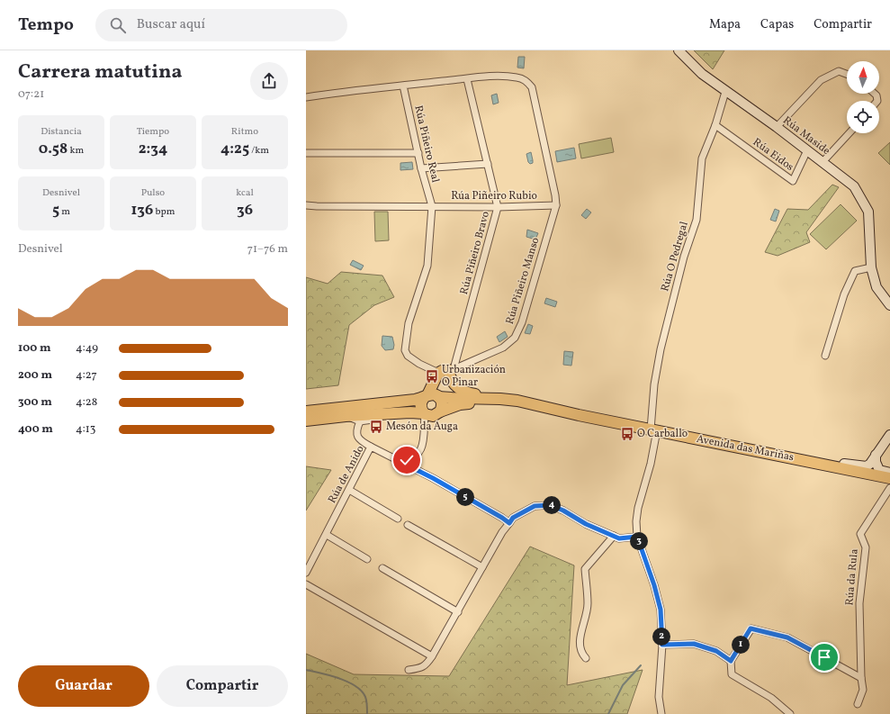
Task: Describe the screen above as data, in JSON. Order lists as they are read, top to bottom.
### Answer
{
  "streets": {
    "highway": ["Avenida das Mariñas"],
    "street": [
      "Rúa Maside",
      "Rúa Piñeiro Real",
      "Rúa Eidos",
      "Rúa Piñeiro Rubio",
      "Rúa Piñeiro Bravo",
      "Rúa O Pedregal",
      "Rúa Piñeiro Manso",
      "Rúa de Anido",
      "Rúa da Rula"
    ]
  },
  "crossings": [
    ["Rúa Maside", "Rúa Eidos"],
    ["Rúa Maside", "Rúa O Pedregal"],
    ["Rúa Piñeiro Real", "Rúa Piñeiro Rubio"],
    ["Rúa Piñeiro Real", "Rúa Piñeiro Manso"],
    ["Rúa Eidos", "Rúa O Pedregal"],
    ["Rúa Piñeiro Rubio", "Rúa Piñeiro Bravo"],
    ["Rúa Piñeiro Rubio", "Rúa Piñeiro Manso"],
    ["Rúa Piñeiro Bravo", "Rúa Piñeiro Manso"],
    ["Rúa O Pedregal", "Avenida das Mariñas"]
  ],
  "places": {
    "bus stop": ["Urbanización O Pinar", "Mesón da Auga", "O Carballo"]
  },
  "north": "top",
  "page": {
    "header": "Tempo",
    "search": "Buscar aquí",
    "nav": ["Mapa", "Capas", "Compartir"],
    "heading": ["Carrera matutina", "07:21"],
    "stats": [
      ["Distancia", "0.58 km"],
      ["Tiempo", "2:34"],
      ["Ritmo", "4:25 /km"],
      ["Desnivel", "5 m"],
      ["Pulso", "136 bpm"],
      ["kcal", "36"]
    ],
    "chart": ["Desnivel", "71–76 m"],
    "list": [
      {
        "name": "100 m",
        "note": "4:49"
      },
      {
        "name": "200 m",
        "note": "4:27"
      },
      {
        "name": "300 m",
        "note": "4:28"
      },
      {
        "name": "400 m",
        "note": "4:13"
      }
    ],
    "pins": [
      "5",
      "4",
      "3",
      "2",
      "1"
    ],
    "buttons": ["Guardar", "Compartir"]
  }
}
